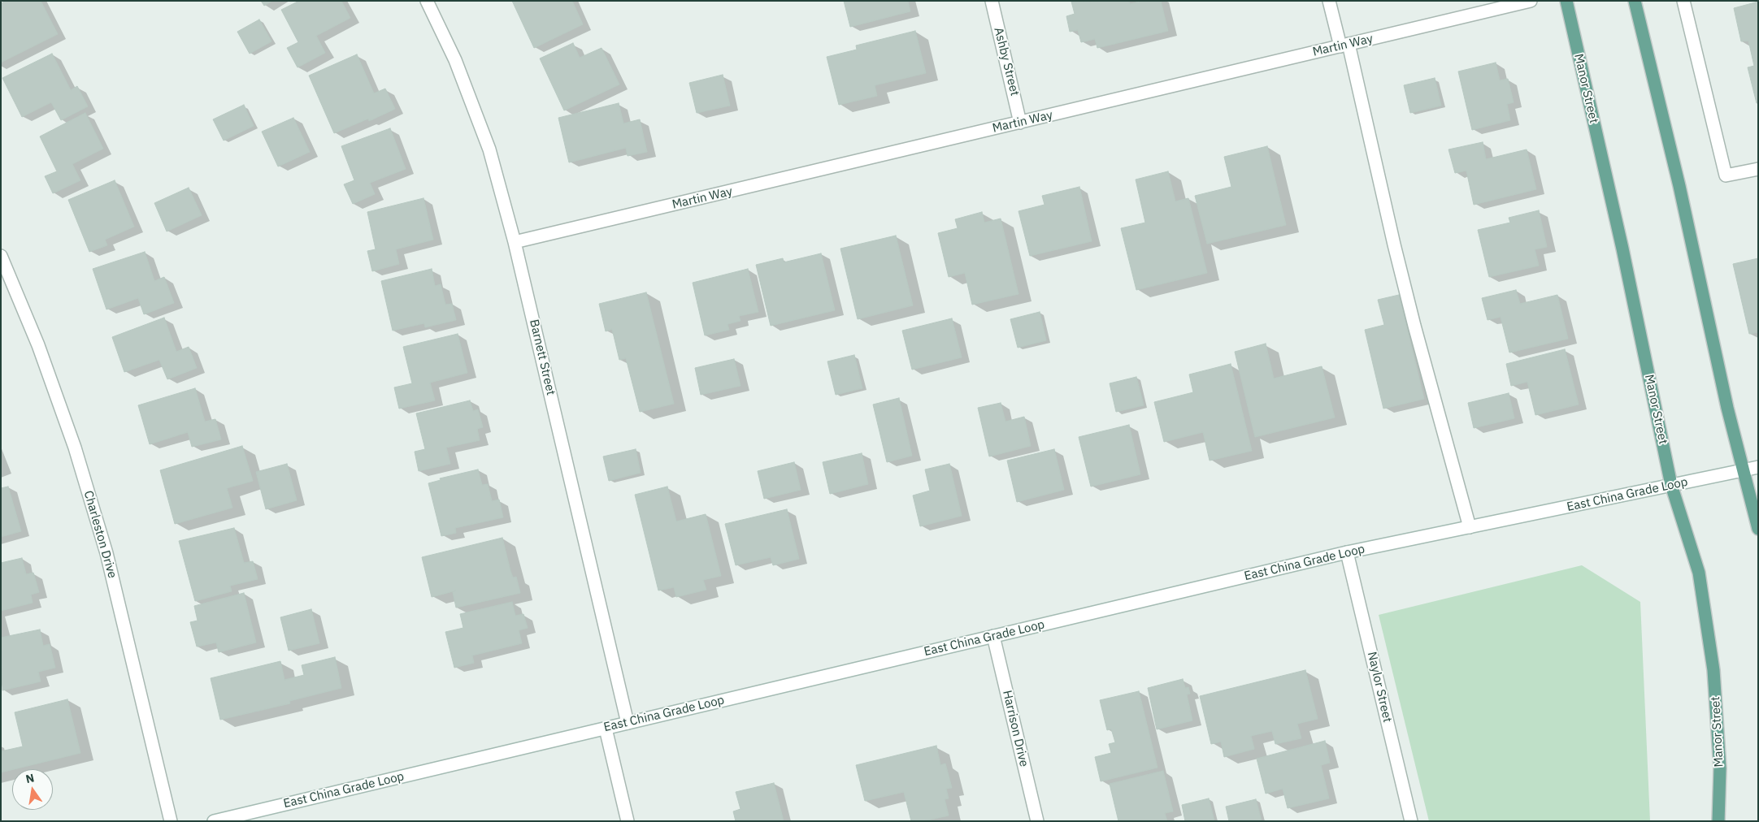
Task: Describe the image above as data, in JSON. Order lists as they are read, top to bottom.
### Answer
{
  "streets": {
    "main road": ["Manor Street"],
    "street": [
      "Martin Way",
      "Ashby Street",
      "Barnett Street",
      "East China Grade Loop",
      "Charleston Drive",
      "Naylor Street",
      "Harrison Drive"
    ]
  },
  "crossings": [
    ["Martin Way", "Ashby Street"],
    ["Martin Way", "Barnett Street"],
    ["Manor Street", "East China Grade Loop"],
    ["Barnett Street", "East China Grade Loop"],
    ["East China Grade Loop", "Naylor Street"],
    ["East China Grade Loop", "Harrison Drive"]
  ],
  "north": "top"
}
